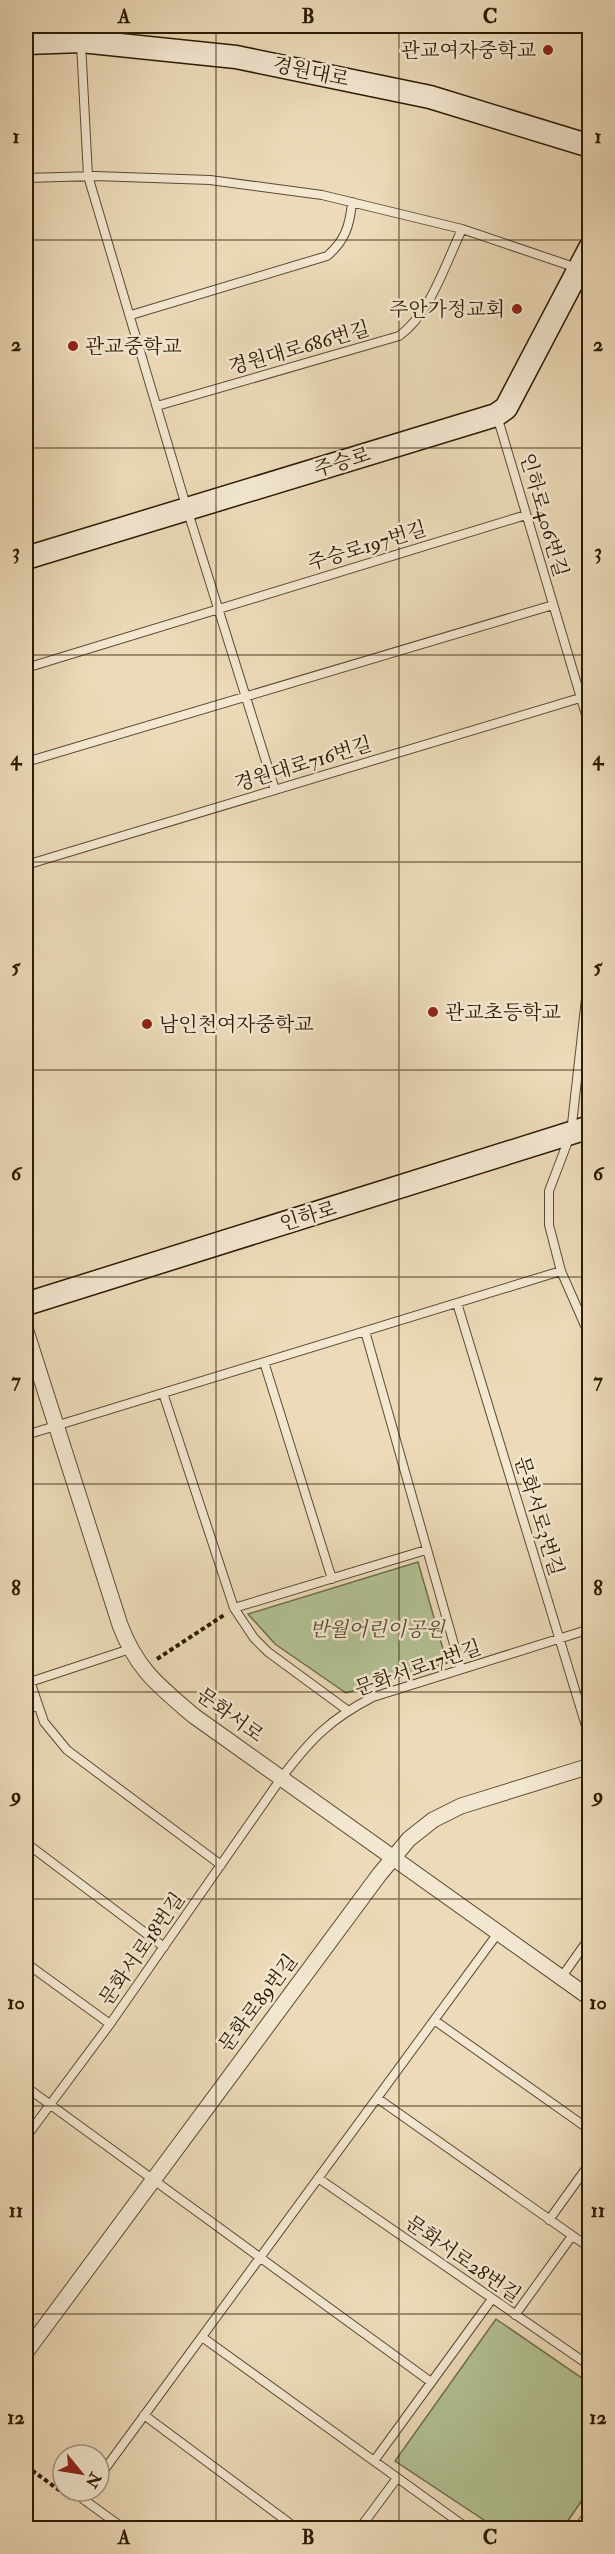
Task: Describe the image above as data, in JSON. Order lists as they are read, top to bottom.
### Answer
{
  "streets": {
    "main road": ["경원대로", "주승로", "인하로"],
    "street": ["문화서로", "문화로89번길"],
    "lane": [
      "경원대로686번길",
      "인하로406번길",
      "주승로197번길",
      "경원대로716번길",
      "문화서로3번길",
      "문화서로17번길",
      "문화서로18번길",
      "문화서로28번길"
    ]
  },
  "crossings": [
    ["주승로", "인하로406번길"],
    ["인하로406번길", "주승로197번길"],
    ["인하로406번길", "경원대로716번길"],
    ["문화서로3번길", "문화서로17번길"],
    ["문화서로17번길", "문화서로"],
    ["문화서로17번길", "문화서로18번길"],
    ["문화서로", "문화서로18번길"],
    ["문화서로", "문화로89번길"]
  ],
  "parks": ["반월어린이공원"],
  "places": [
    "관교여자중학교",
    "주안가정교회",
    "관교중학교",
    "관교초등학교",
    "남인천여자중학교"
  ],
  "north": "bottom right",
  "grid": {
    "columns": ["A", "B", "C"],
    "rows": [
      "1",
      "2",
      "3",
      "4",
      "5",
      "6",
      "7",
      "8",
      "9",
      "10",
      "11",
      "12"
    ]
  }
}
